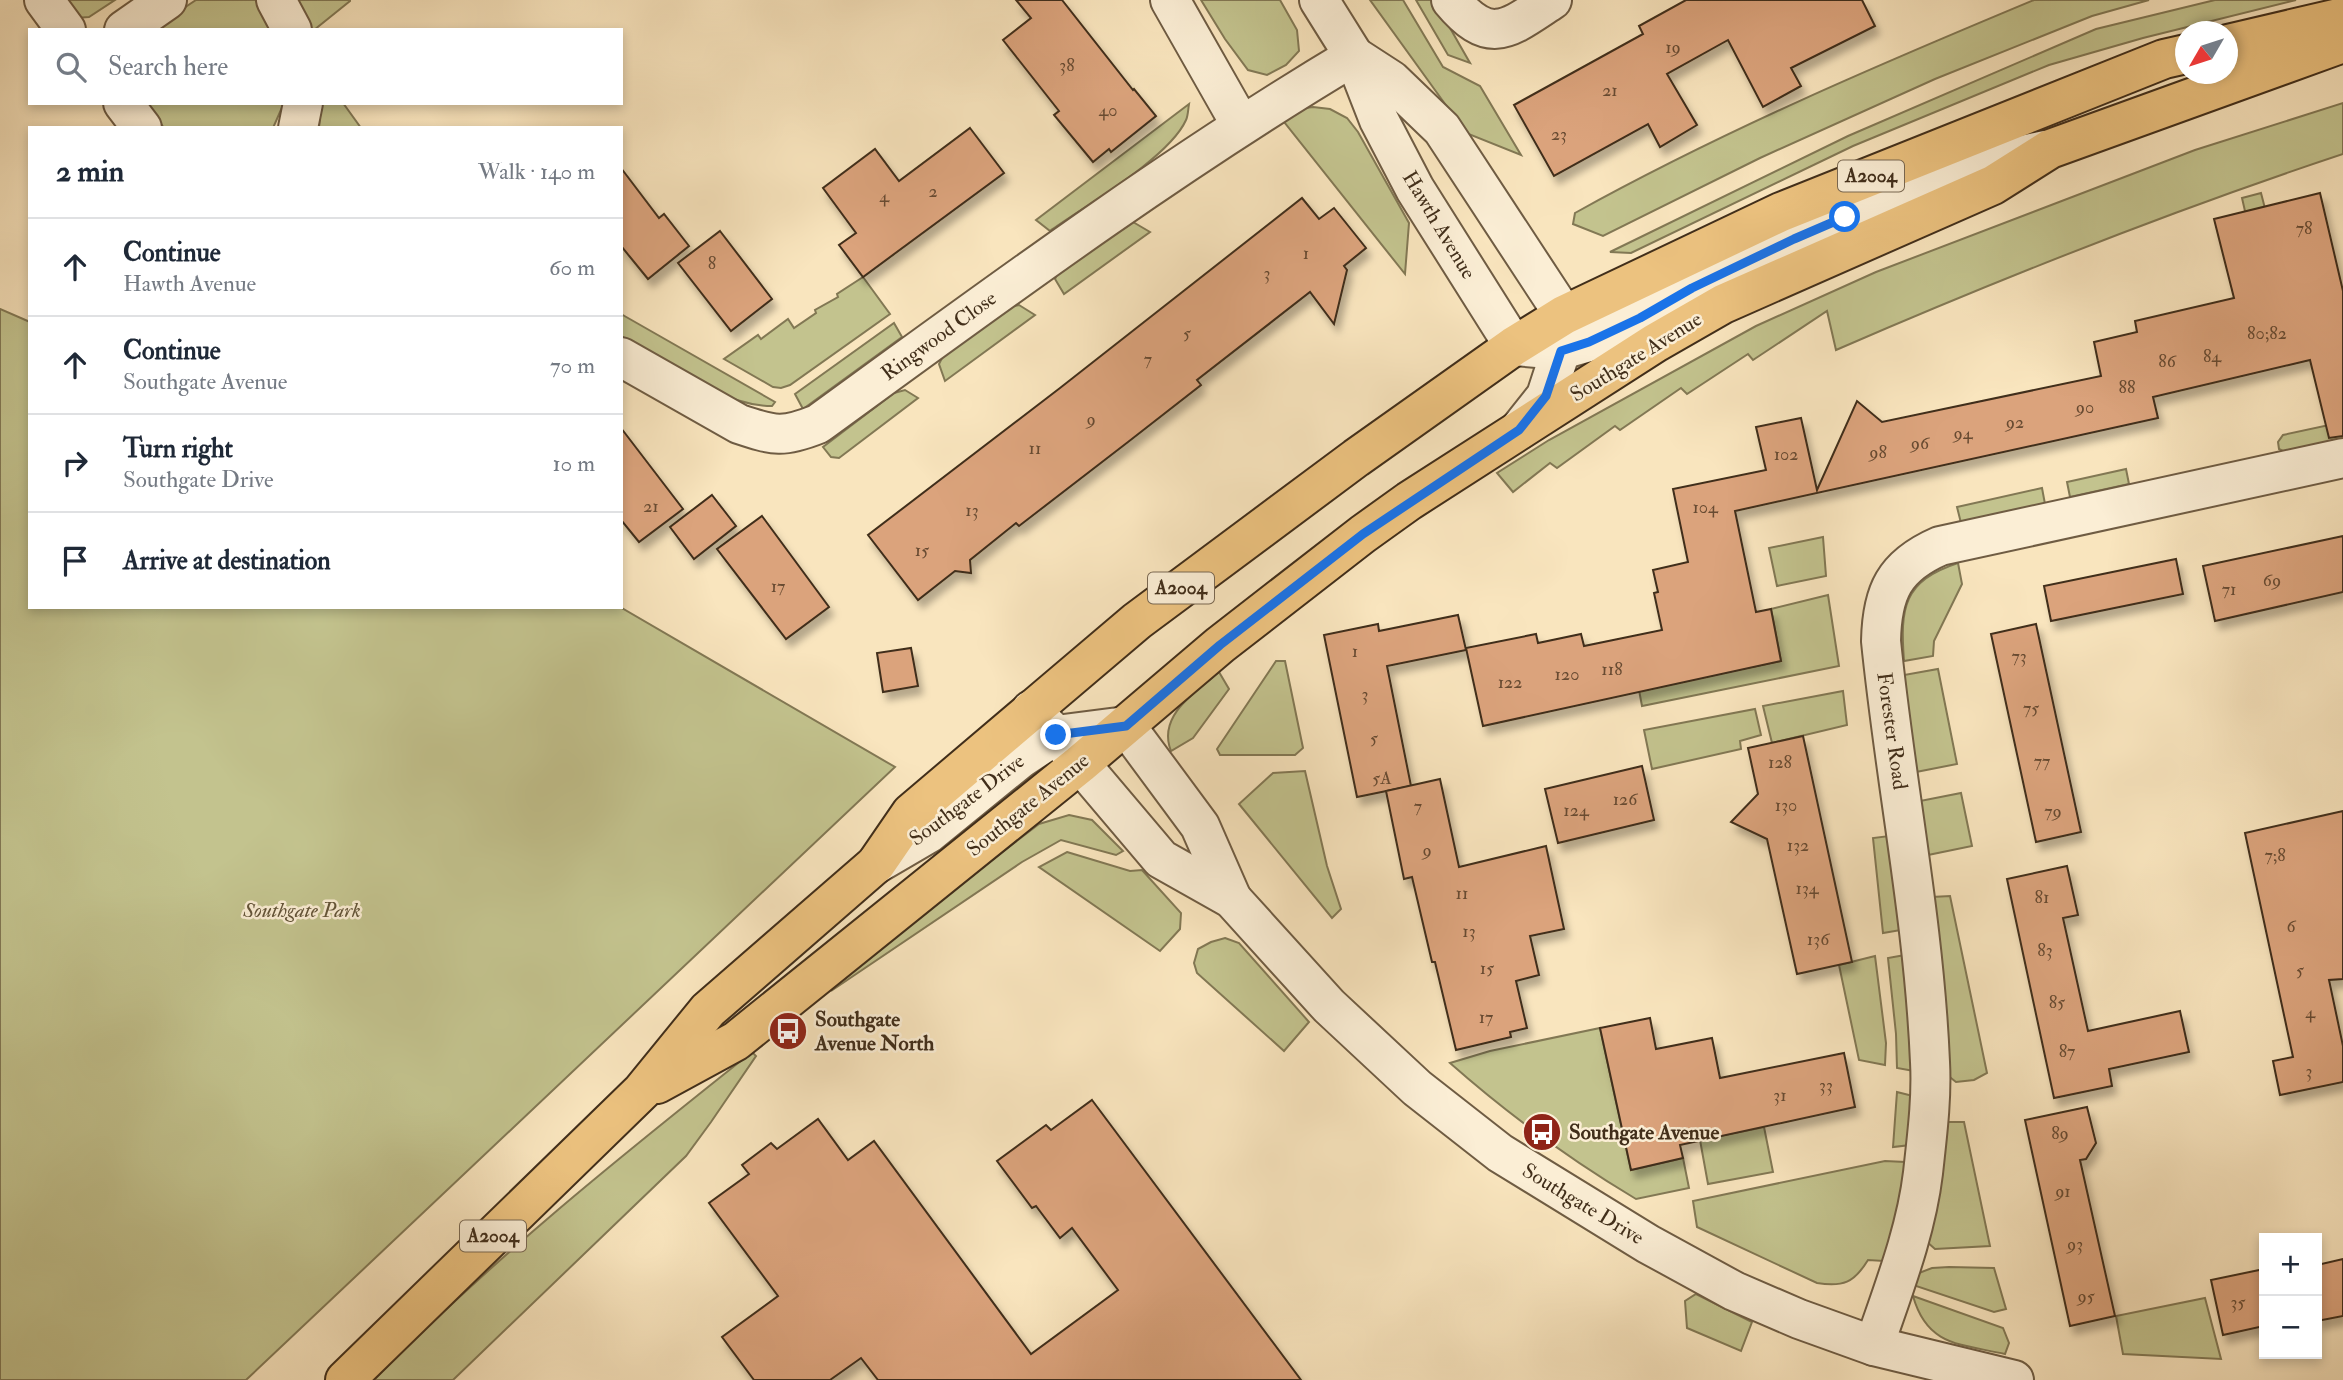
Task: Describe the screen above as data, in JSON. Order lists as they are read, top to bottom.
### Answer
{
  "streets": {
    "main road": ["A2004", "Southgate Avenue"],
    "street": [
      "Hawth Avenue",
      "Ringwood Close",
      "Forester Road",
      "Southgate Drive"
    ]
  },
  "crossings": [
    ["Hawth Avenue", "Ringwood Close"],
    ["Hawth Avenue", "Southgate Avenue"],
    ["Southgate Avenue", "Southgate Drive"],
    ["Forester Road", "Southgate Drive"]
  ],
  "parks": ["Southgate Park"],
  "places": {
    "bus stop": ["Southgate Avenue North", "Southgate Avenue"]
  },
  "house_numbers": [
    "19",
    "38",
    "21",
    "40",
    "23",
    "2",
    "4",
    "78",
    "1",
    "8",
    "3",
    "5",
    "80;82",
    "84",
    "7",
    "86",
    "88",
    "90",
    "9",
    "92",
    "94",
    "96",
    "11",
    "98",
    "102",
    "21",
    "104",
    "13",
    "15",
    "69",
    "17",
    "71",
    "1",
    "73",
    "118",
    "120",
    "122",
    "3",
    "75",
    "5",
    "77",
    "128",
    "5A",
    "126",
    "130",
    "7",
    "124",
    "79",
    "132",
    "9",
    "7;8",
    "134",
    "11",
    "81",
    "6",
    "13",
    "136",
    "83",
    "15",
    "5",
    "85",
    "4",
    "17",
    "87",
    "3",
    "33",
    "31",
    "89",
    "91",
    "93",
    "95",
    "35"
  ],
  "north": "bottom left",
  "page": {
    "search": "Search here",
    "heading": ["2 min", "Walk · 140 m"],
    "list": [
      ["Continue", "Hawth Avenue", "60 m"],
      ["Continue", "Southgate Avenue", "70 m"],
      ["Turn right", "Southgate Drive", "10 m"],
      "Arrive at destination"
    ],
    "map_buttons": ["+", "−"]
  }
}
